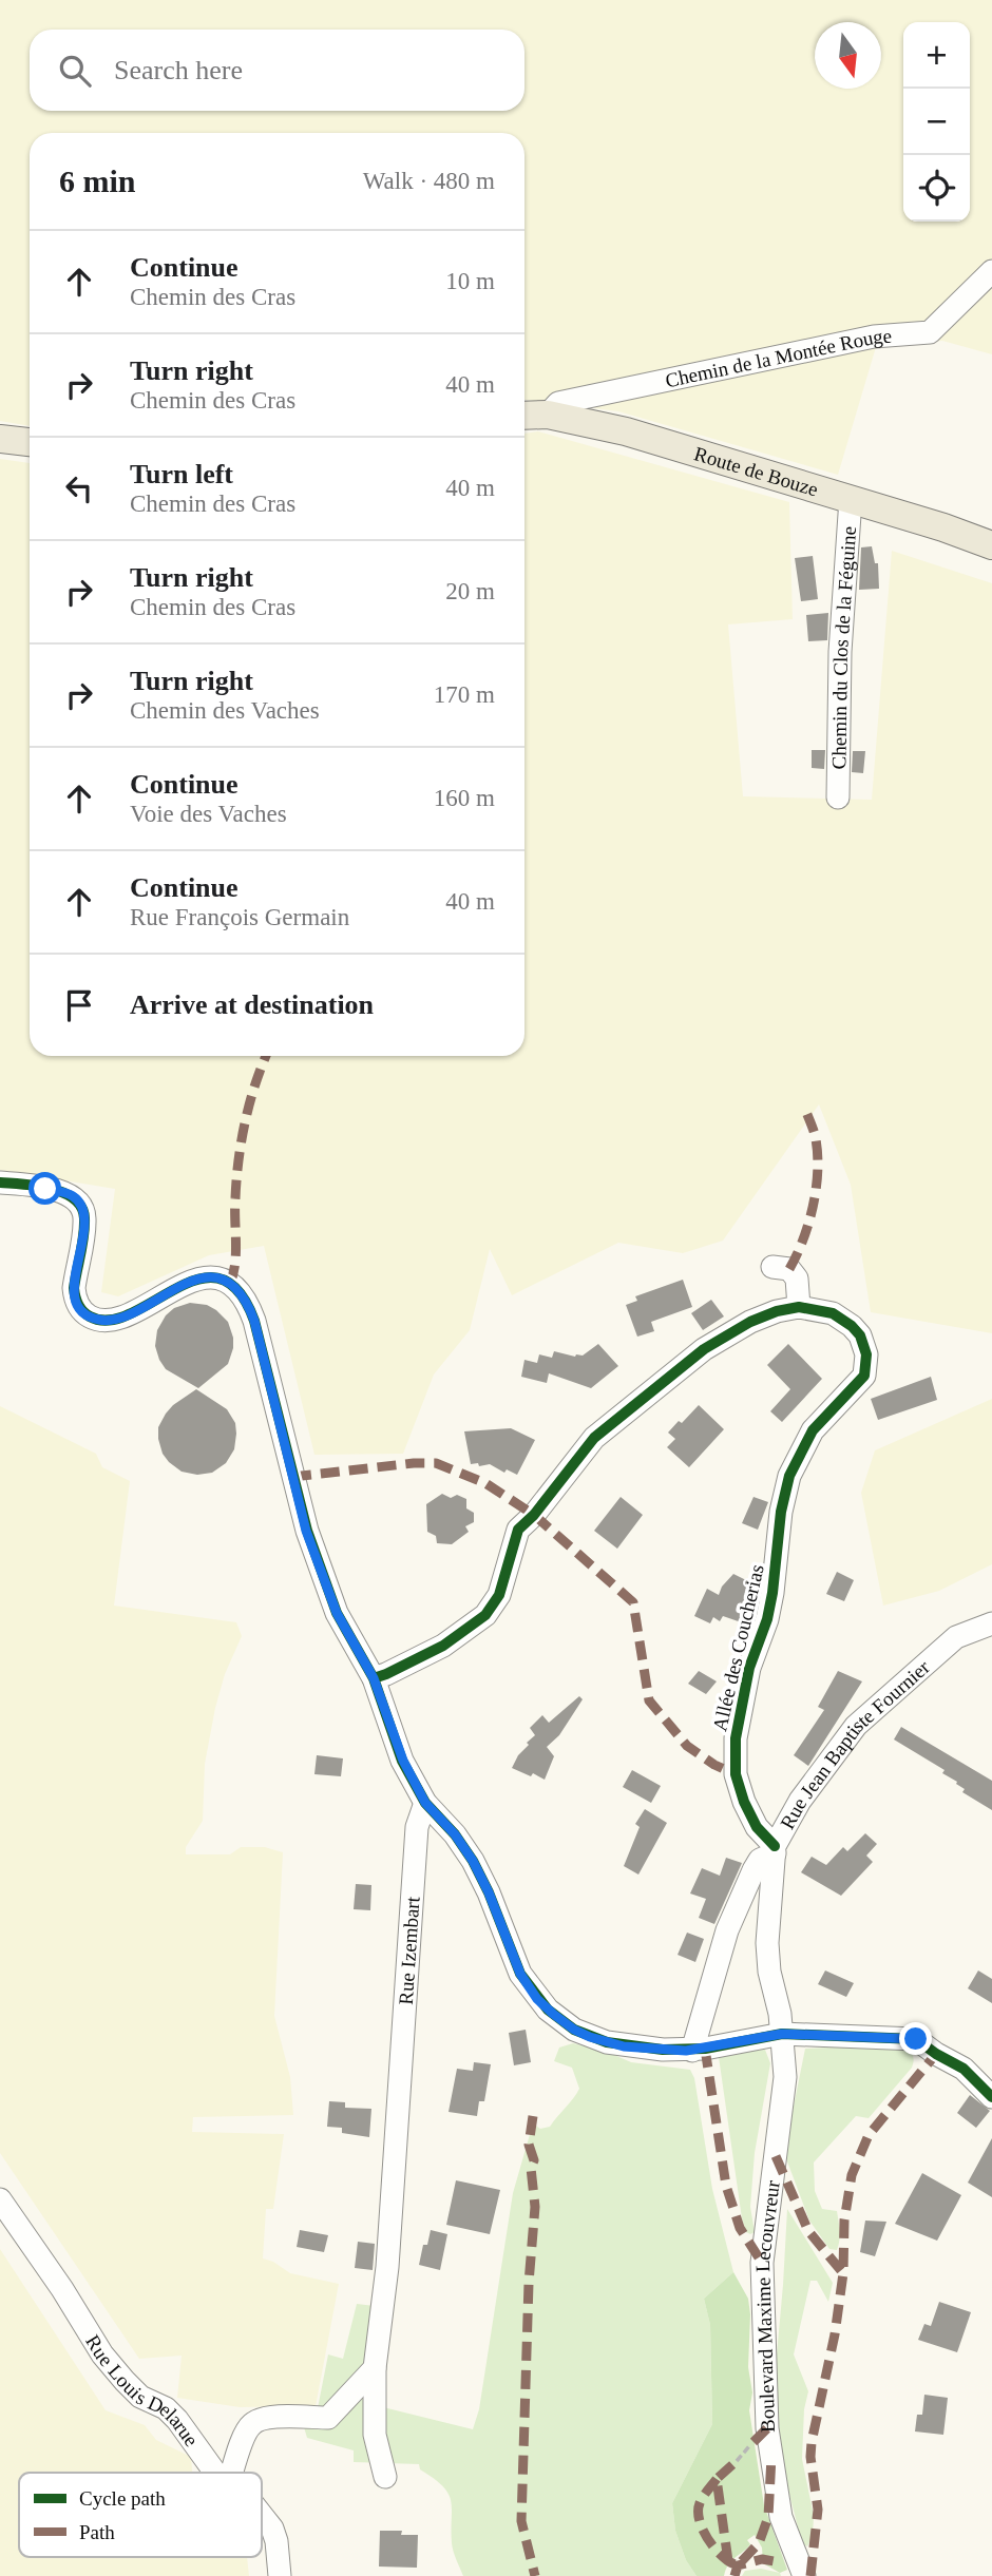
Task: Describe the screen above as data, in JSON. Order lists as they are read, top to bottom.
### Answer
{
  "streets": {
    "main road": ["Route de Bouze"],
    "street": [
      "Chemin de la Montée Rouge",
      "Chemin du Clos de la Féguine",
      "Allée des Coucherias",
      "Rue Jean Baptiste Fournier",
      "Rue Izembart",
      "Boulevard Maxime Lecouvreur",
      "Rue Louis Delarue"
    ]
  },
  "crossings": [
    ["Chemin de la Montée Rouge", "Route de Bouze"],
    ["Route de Bouze", "Chemin du Clos de la Féguine"],
    ["Allée des Coucherias", "Rue Jean Baptiste Fournier"],
    ["Rue Jean Baptiste Fournier", "Boulevard Maxime Lecouvreur"]
  ],
  "legend": ["Cycle path", "Path"],
  "north": "bottom",
  "page": {
    "map_buttons": ["+", "−"],
    "search": "Search here",
    "heading": ["6 min", "Walk · 480 m"],
    "list": [
      ["Continue", "Chemin des Cras", "10 m"],
      ["Turn right", "Chemin des Cras", "40 m"],
      ["Turn left", "Chemin des Cras", "40 m"],
      ["Turn right", "Chemin des Cras", "20 m"],
      ["Turn right", "Chemin des Vaches", "170 m"],
      ["Continue", "Voie des Vaches", "160 m"],
      ["Continue", "Rue François Germain", "40 m"],
      "Arrive at destination"
    ]
  }
}
